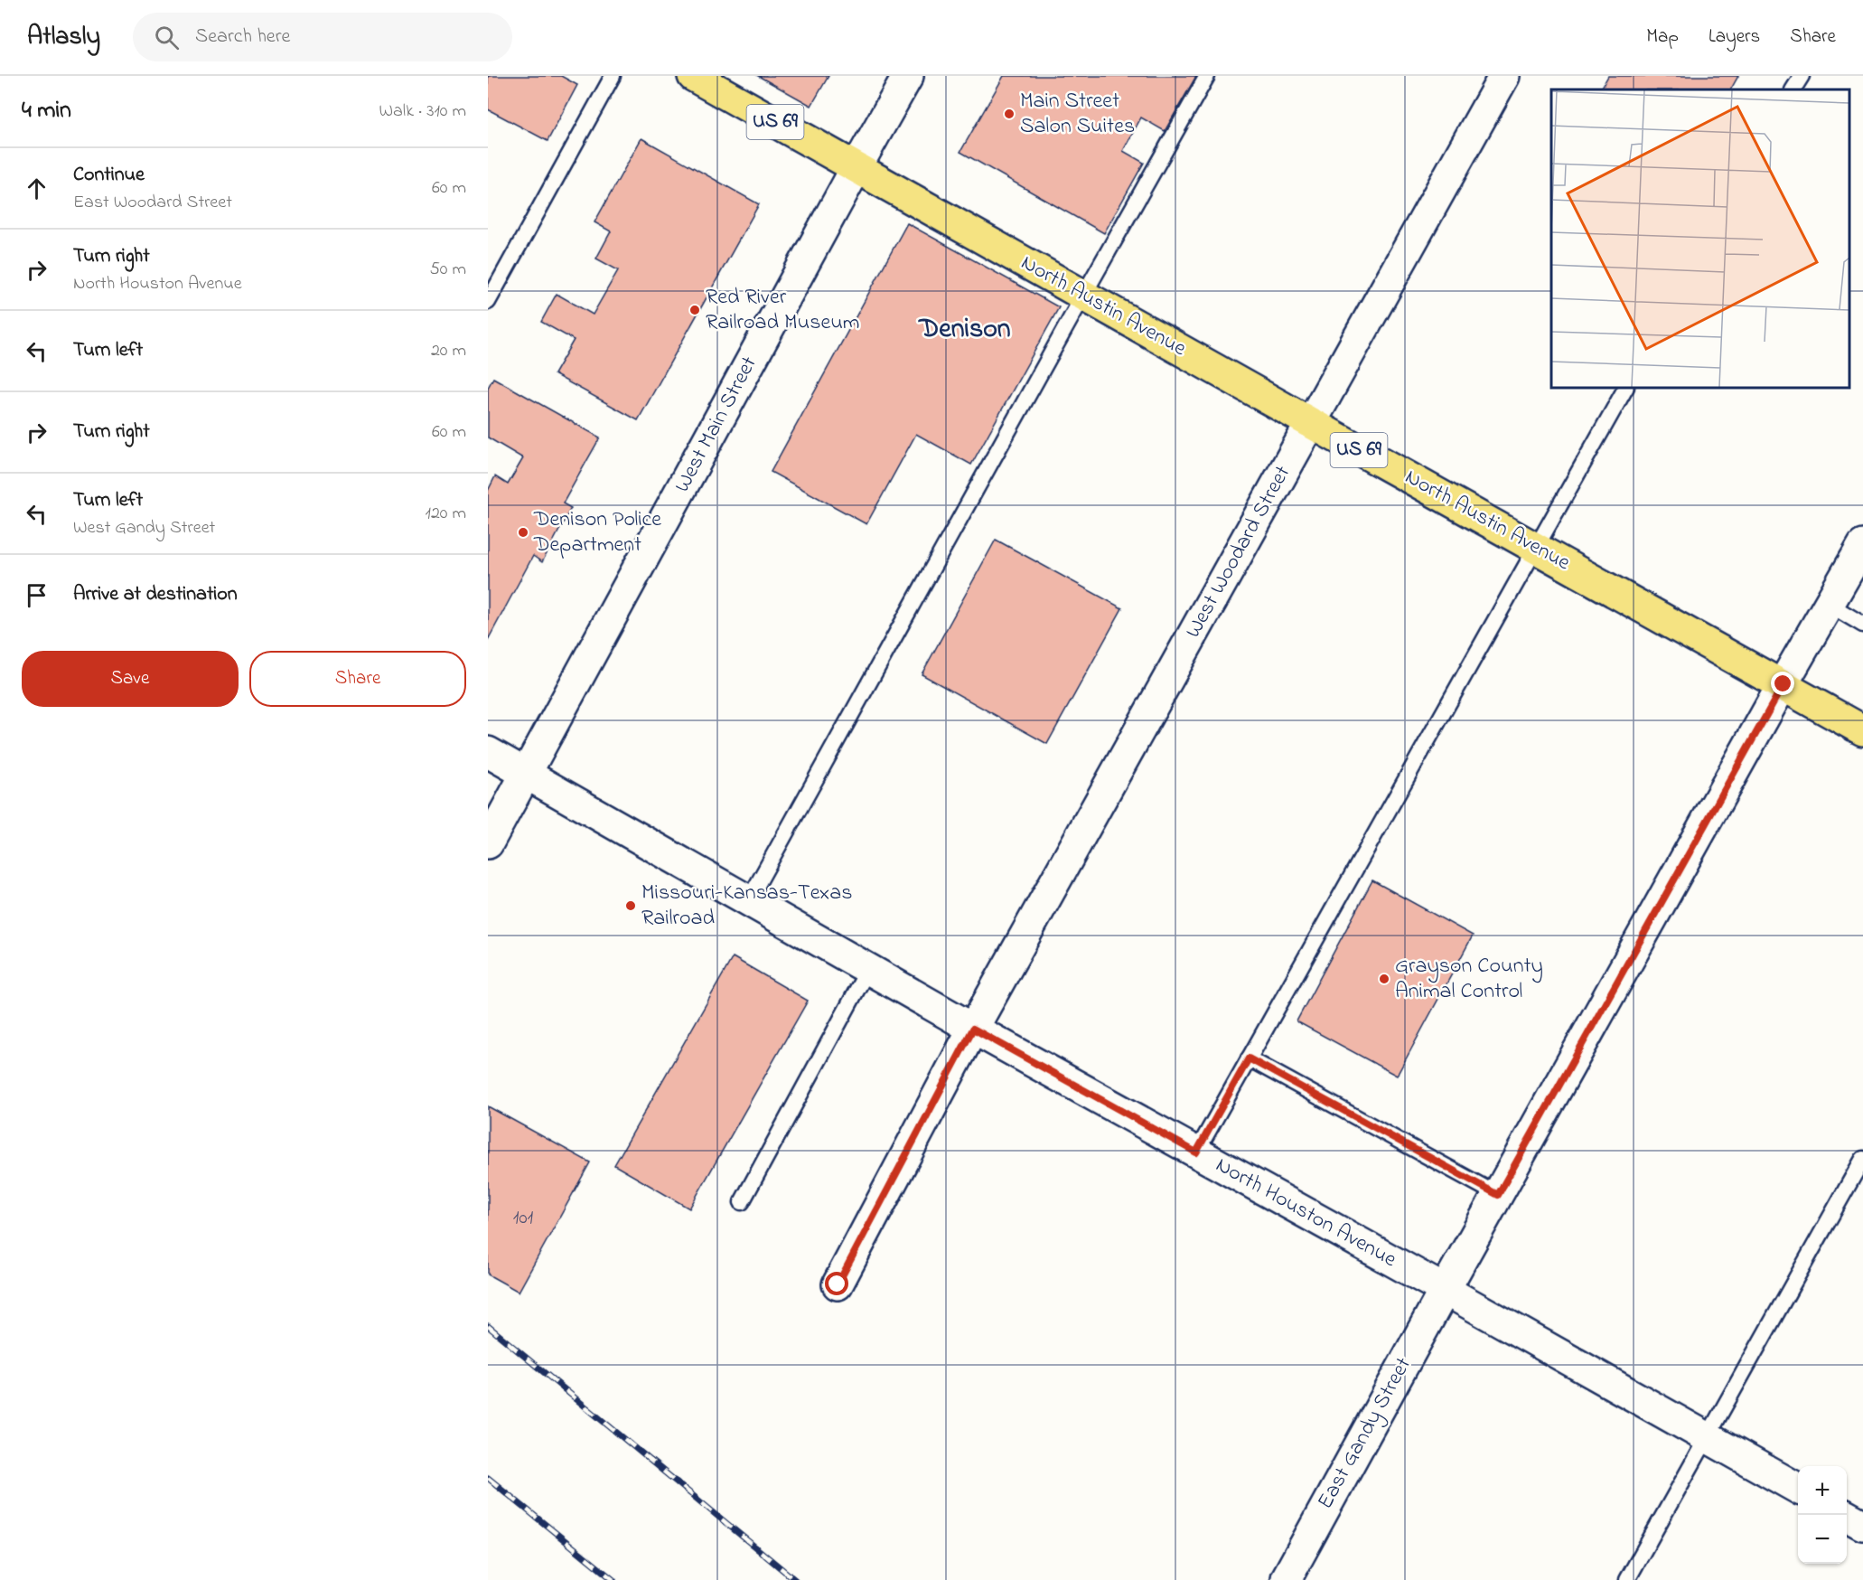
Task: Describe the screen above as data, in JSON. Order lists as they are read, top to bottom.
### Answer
{
  "streets": {
    "highway": ["US 69", "North Austin Avenue"],
    "street": [
      "West Main Street",
      "West Woodard Street",
      "North Houston Avenue",
      "East Gandy Street"
    ]
  },
  "crossings": [
    ["US 69", "North Austin Avenue"],
    ["US 69", "West Main Street"],
    ["North Austin Avenue", "West Main Street"],
    ["North Austin Avenue", "West Woodard Street"],
    ["North Austin Avenue", "East Gandy Street"],
    ["West Main Street", "North Houston Avenue"],
    ["West Woodard Street", "North Houston Avenue"],
    ["North Houston Avenue", "East Gandy Street"]
  ],
  "districts": ["Denison"],
  "places": [
    "Main Street Salon Suites",
    "Red River Railroad Museum",
    "Denison Police Department",
    "Missouri-Kansas-Texas Railroad",
    "Grayson County Animal Control"
  ],
  "house_numbers": ["101"],
  "page": {
    "header": "Atlasly",
    "search": "Search here",
    "nav": ["Map", "Layers", "Share"],
    "heading": ["4 min", "Walk · 310 m"],
    "list": [
      ["Continue", "East Woodard Street", "60 m"],
      ["Turn right", "North Houston Avenue", "50 m"],
      ["Turn left", "20 m"],
      ["Turn right", "60 m"],
      ["Turn left", "West Gandy Street", "120 m"],
      "Arrive at destination"
    ],
    "buttons": ["Save", "Share"],
    "map_buttons": ["+", "−"]
  }
}
